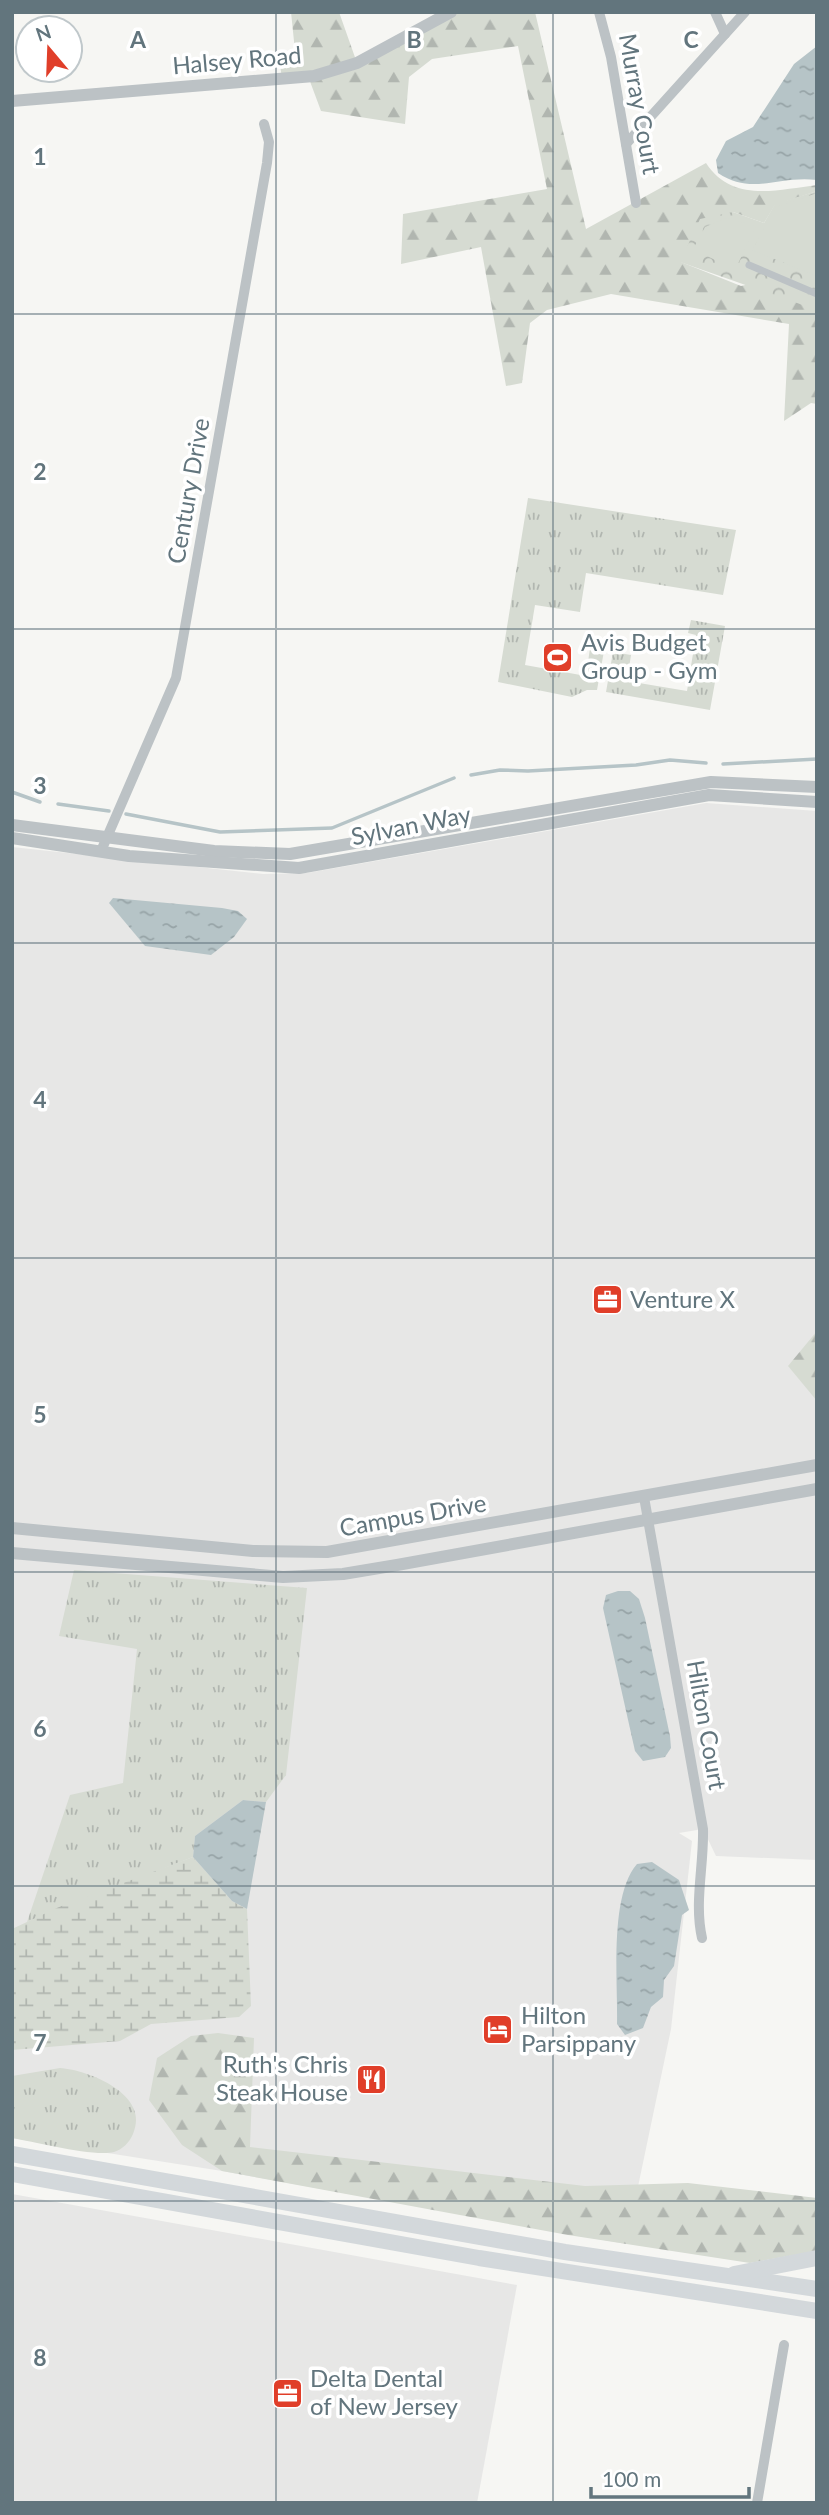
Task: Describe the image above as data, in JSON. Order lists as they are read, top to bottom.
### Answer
{
  "streets": {
    "street": [
      "Halsey Road",
      "Murray Court",
      "Century Drive",
      "Sylvan Way",
      "Campus Drive",
      "Hilton Court"
    ]
  },
  "crossings": [
    ["Century Drive", "Sylvan Way"],
    ["Campus Drive", "Hilton Court"]
  ],
  "places": {
    "sports": ["Avis Budget Group - Gym"],
    "office": ["Venture X", "Delta Dental of New Jersey"],
    "hotel": ["Hilton Parsippany"],
    "restaurant": ["Ruth's Chris Steak House"]
  },
  "scale_bar": "100 m",
  "north": "top",
  "grid": {
    "columns": ["A", "B", "C"],
    "rows": [
      "1",
      "2",
      "3",
      "4",
      "5",
      "6",
      "7",
      "8"
    ]
  }
}
